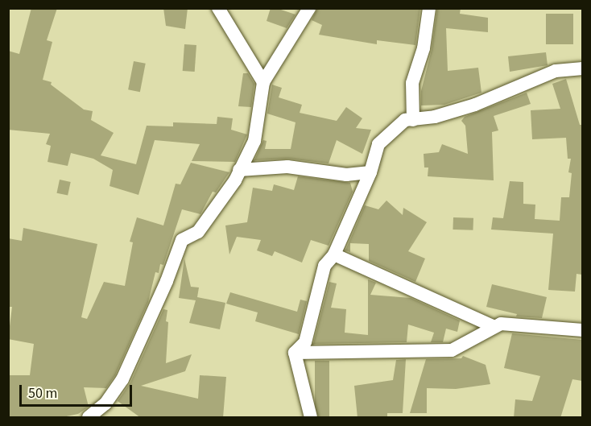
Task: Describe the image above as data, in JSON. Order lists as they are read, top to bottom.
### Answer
{
  "scale_bar": "50 m"
}
